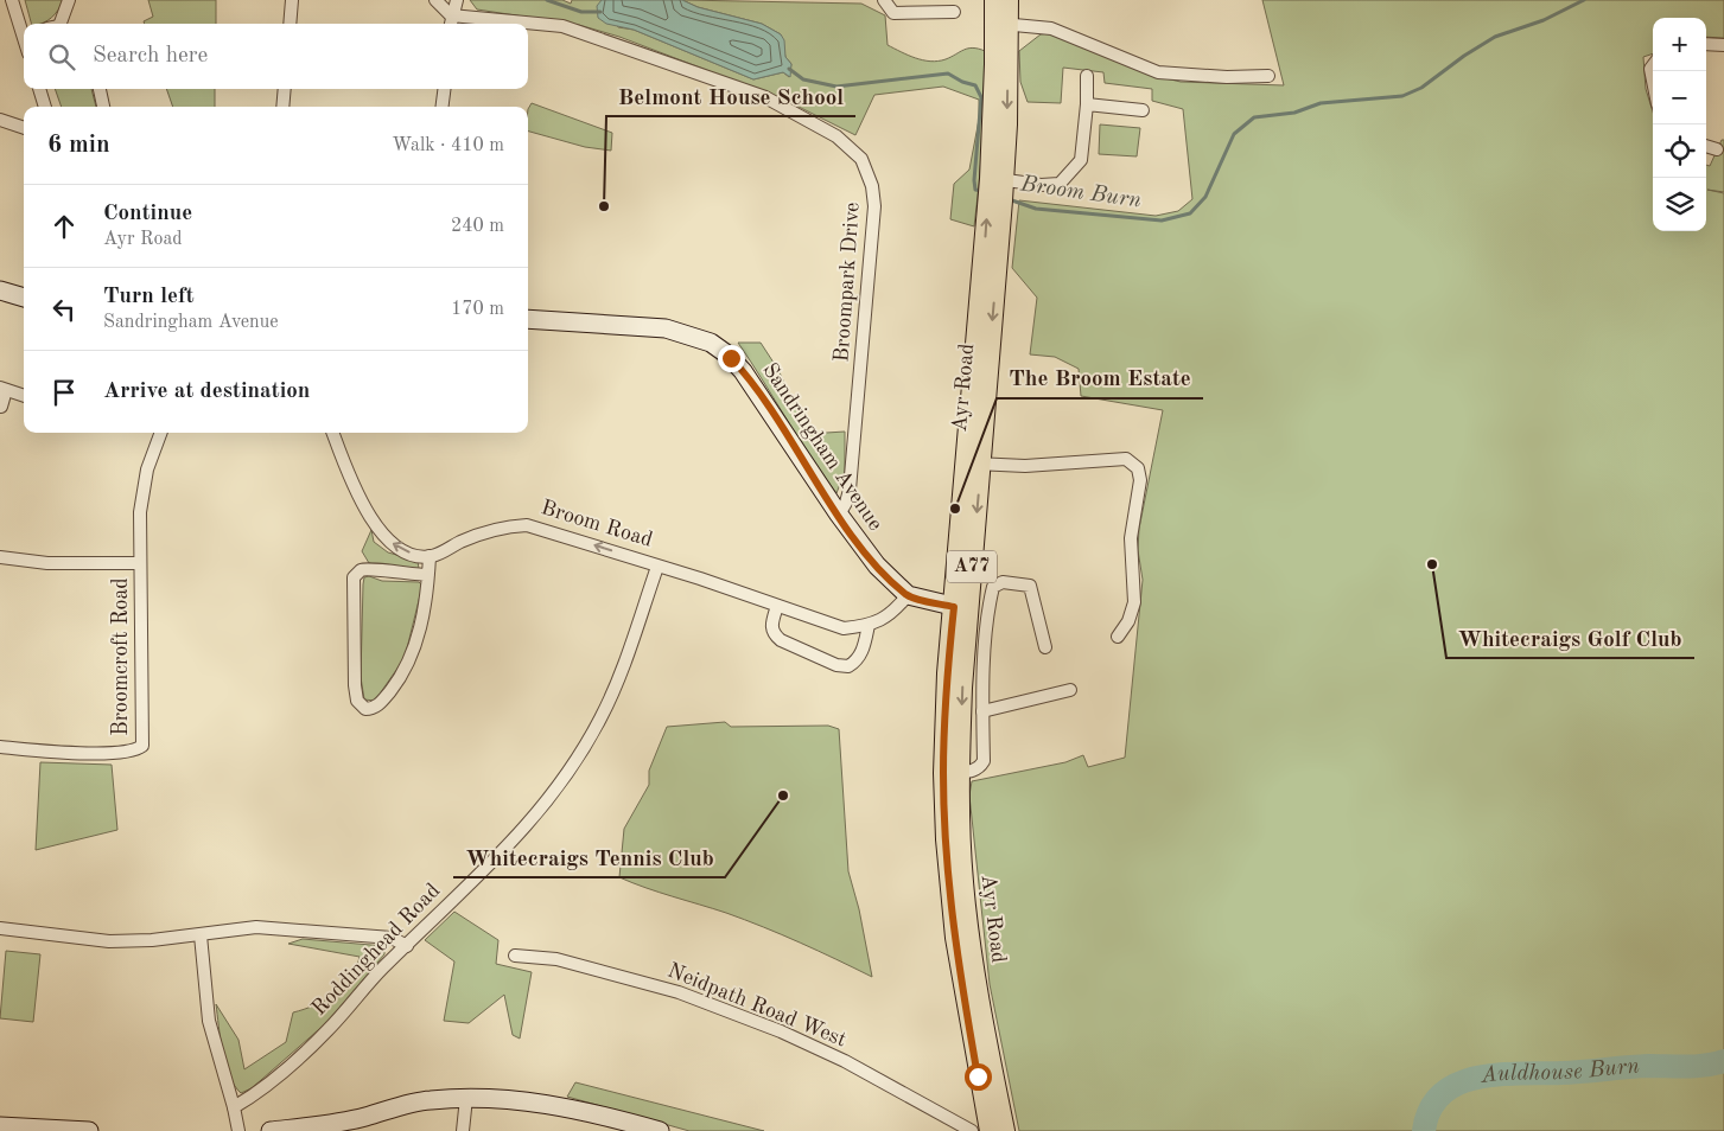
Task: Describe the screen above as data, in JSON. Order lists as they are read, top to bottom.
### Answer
{
  "streets": {
    "main road": ["Ayr Road", "A77"],
    "street": [
      "Broompark Drive",
      "Sandringham Avenue",
      "Broom Road",
      "Broomcroft Road",
      "Roddinghead Road",
      "Neidpath Road West"
    ]
  },
  "crossings": [
    ["Broompark Drive", "Sandringham Avenue"],
    ["Ayr Road", "Sandringham Avenue"],
    ["Sandringham Avenue", "Broom Road"],
    ["Broom Road", "Roddinghead Road"]
  ],
  "one_way": ["Broom Road"],
  "water": ["Broom Burn", "Auldhouse Burn"],
  "places": [
    "Belmont House School",
    "The Broom Estate",
    "Whitecraigs Golf Club",
    "Whitecraigs Tennis Club"
  ],
  "page": {
    "map_buttons": ["+", "−"],
    "search": "Search here",
    "heading": ["6 min", "Walk · 410 m"],
    "list": [
      ["Continue", "Ayr Road", "240 m"],
      ["Turn left", "Sandringham Avenue", "170 m"],
      "Arrive at destination"
    ]
  }
}
